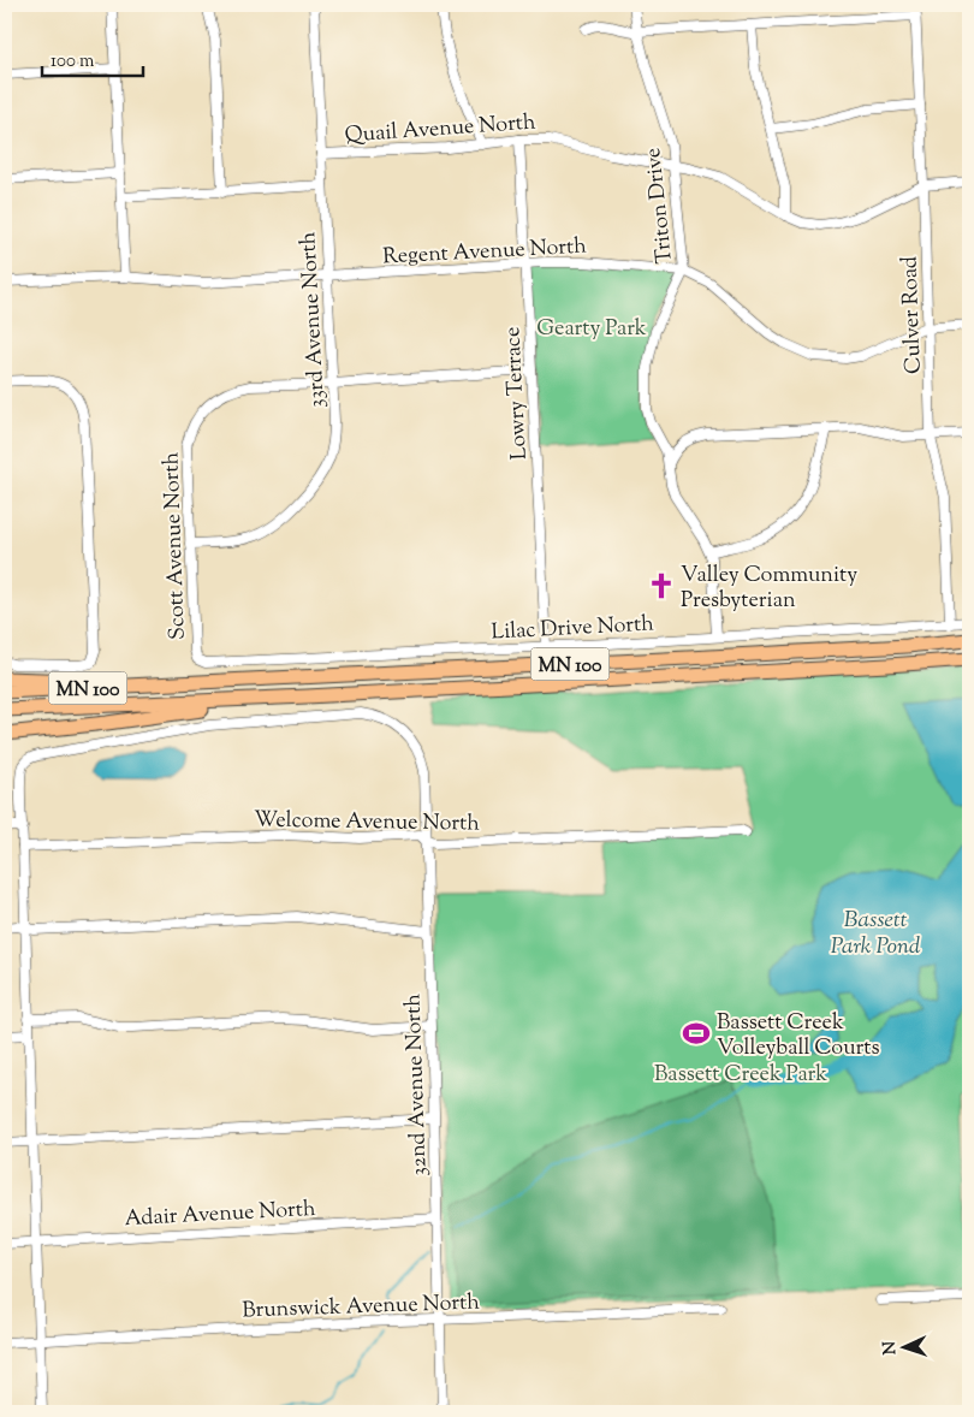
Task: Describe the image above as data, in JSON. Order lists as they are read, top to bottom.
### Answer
{
  "streets": {
    "highway": ["MN 100"],
    "street": [
      "Quail Avenue North",
      "Triton Drive",
      "Regent Avenue North",
      "Culver Road",
      "33rd Avenue North",
      "Lowry Terrace",
      "Scott Avenue North",
      "Lilac Drive North",
      "Welcome Avenue North",
      "32nd Avenue North",
      "Adair Avenue North",
      "Brunswick Avenue North"
    ]
  },
  "crossings": [
    ["Quail Avenue North", "Triton Drive"],
    ["Quail Avenue North", "Culver Road"],
    ["Quail Avenue North", "33rd Avenue North"],
    ["Quail Avenue North", "Lowry Terrace"],
    ["Triton Drive", "Regent Avenue North"],
    ["Triton Drive", "Lilac Drive North"],
    ["Regent Avenue North", "Culver Road"],
    ["Regent Avenue North", "33rd Avenue North"],
    ["Regent Avenue North", "Lowry Terrace"],
    ["Culver Road", "Lilac Drive North"],
    ["33rd Avenue North", "Scott Avenue North"],
    ["Lowry Terrace", "Scott Avenue North"],
    ["Lowry Terrace", "Lilac Drive North"],
    ["Scott Avenue North", "Lilac Drive North"],
    ["Welcome Avenue North", "32nd Avenue North"],
    ["32nd Avenue North", "Adair Avenue North"],
    ["32nd Avenue North", "Brunswick Avenue North"]
  ],
  "water": ["Bassett Park Pond"],
  "parks": ["Gearty Park", "Bassett Creek Park"],
  "places": {
    "church": ["Valley Community Presbyterian"],
    "sports": ["Bassett Creek Volleyball Courts"]
  },
  "scale_bar": "100 m",
  "north": "left"
}
